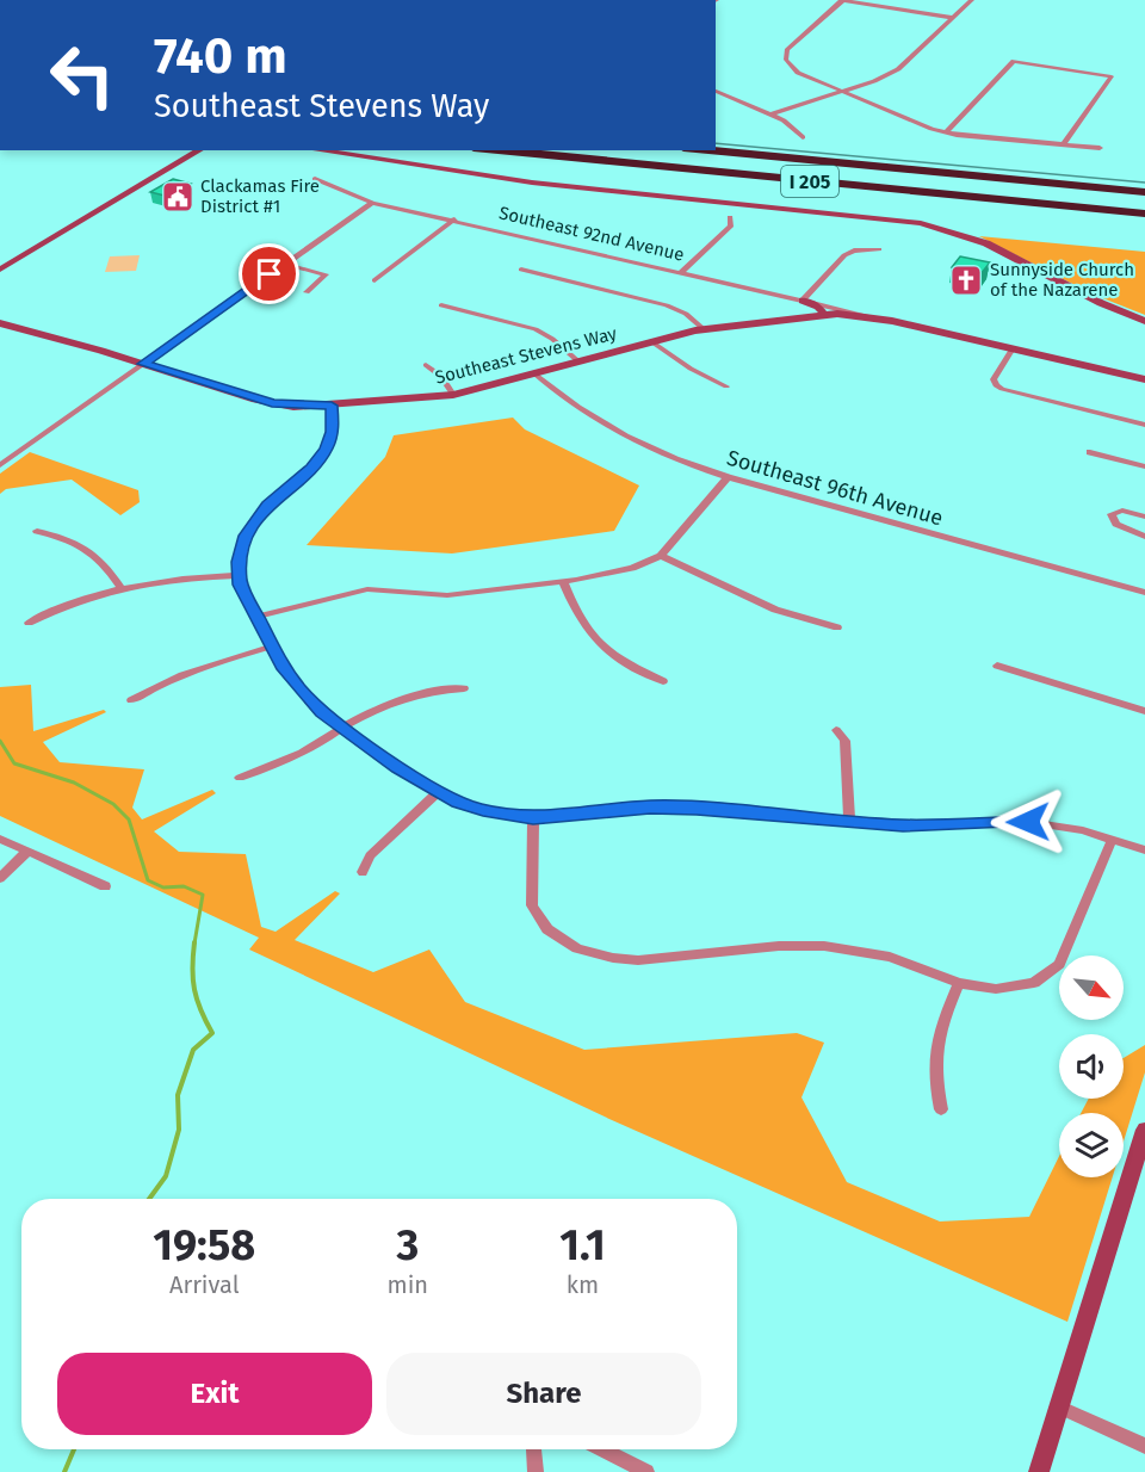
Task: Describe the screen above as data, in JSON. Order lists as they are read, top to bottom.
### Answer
{
  "streets": {
    "highway": ["I 205"],
    "street": ["Southeast 92nd Avenue", "Southeast Stevens Way", "Southeast 96th Avenue"]
  },
  "crossings": [
    ["Southeast 92nd Avenue", "Southeast Stevens Way"],
    ["Southeast Stevens Way", "Southeast 96th Avenue"]
  ],
  "places": {
    "public building": ["Clackamas Fire District #1"],
    "church": ["Sunnyside Church of the Nazarene"]
  },
  "north": "bottom right",
  "page": {
    "turn": ["740 m", "Southeast Stevens Way"],
    "eta": [
      "19:58",
      "Arrival",
      "3",
      "min",
      "1.1",
      "km"
    ],
    "buttons": ["Exit", "Share"]
  }
}
